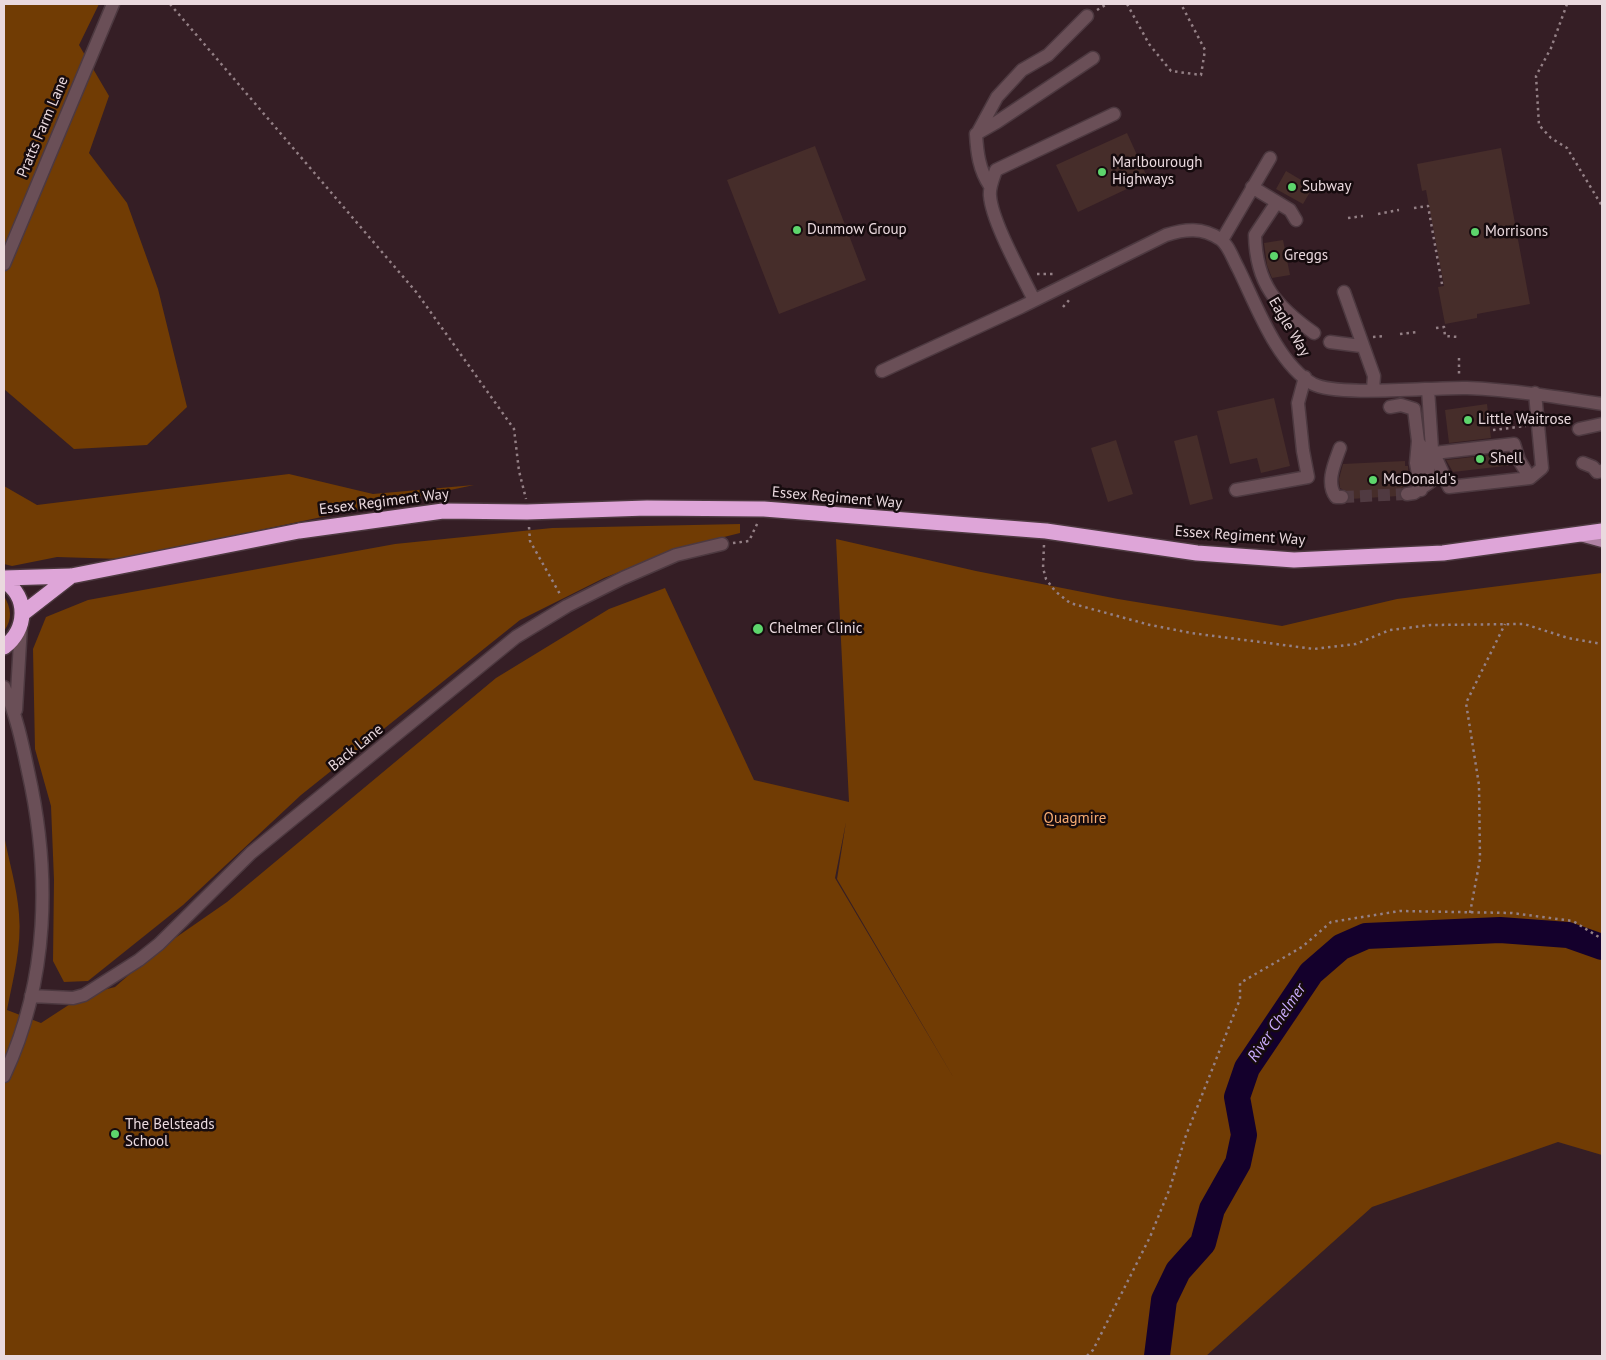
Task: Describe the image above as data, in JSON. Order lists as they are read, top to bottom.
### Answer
{
  "streets": {
    "highway": ["Essex Regiment Way"],
    "street": ["Pratts Farm Lane", "Eagle Way", "Back Lane"]
  },
  "water": ["River Chelmer"],
  "parks": ["Quagmire"],
  "places": [
    "Marlbourough Highways",
    "Subway",
    "Dunmow Group",
    "Morrisons",
    "Greggs",
    "Little Waitrose",
    "Shell",
    "McDonald's",
    "Chelmer Clinic",
    "The Belsteads School"
  ]
}
